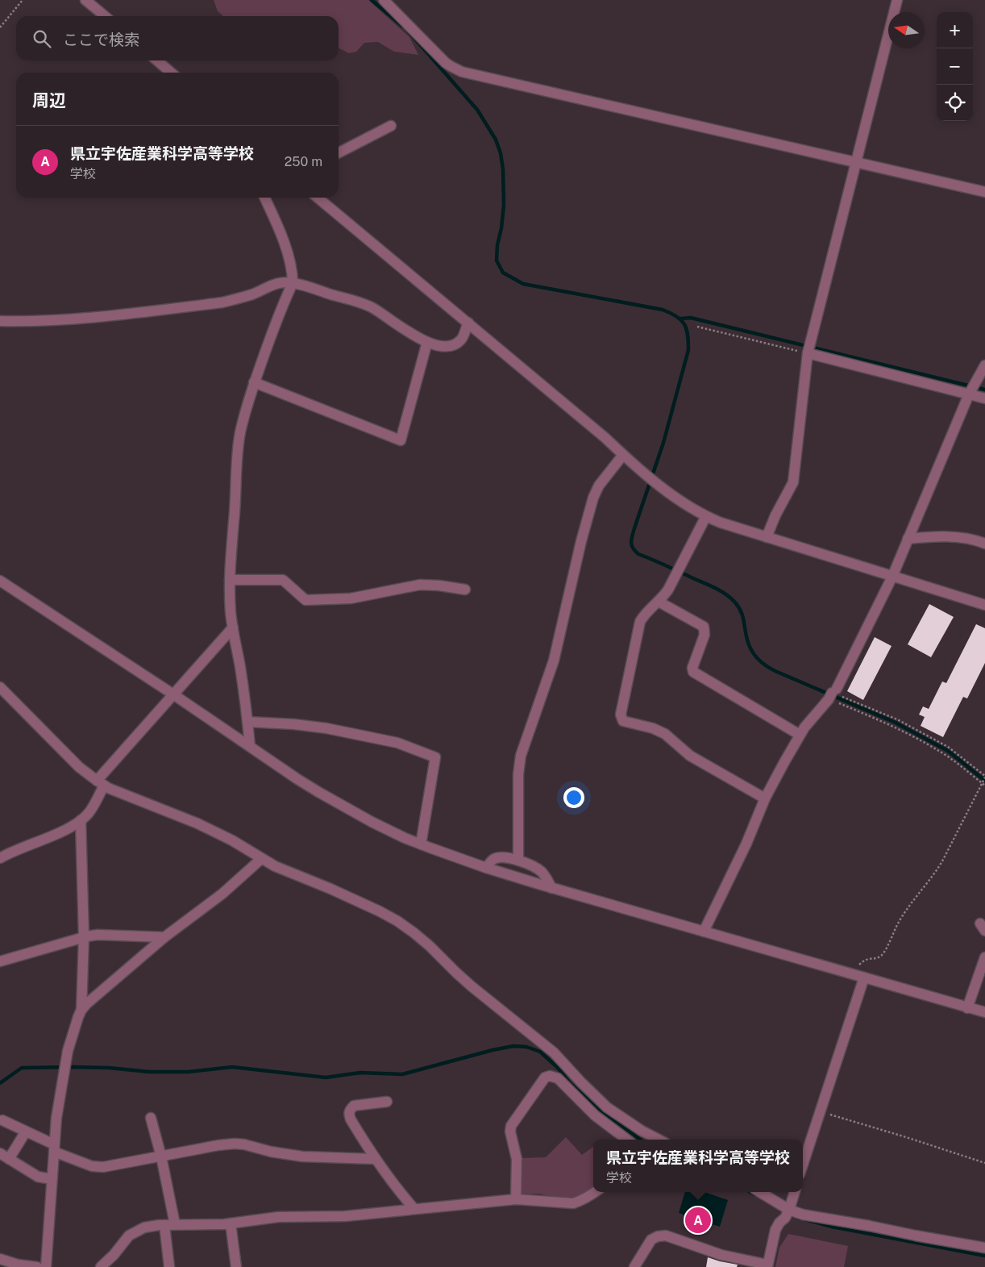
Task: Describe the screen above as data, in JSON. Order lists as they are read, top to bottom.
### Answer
{
  "north": "left",
  "page": {
    "map_buttons": ["+", "−"],
    "search": "ここで検索",
    "heading": "周辺",
    "list": [
      {
        "mark": "A",
        "name": "県立宇佐産業科学高等学校",
        "note": "学校",
        "value": "250 m"
      }
    ],
    "popup": ["県立宇佐産業科学高等学校", "学校"],
    "pins": "A"
  }
}
